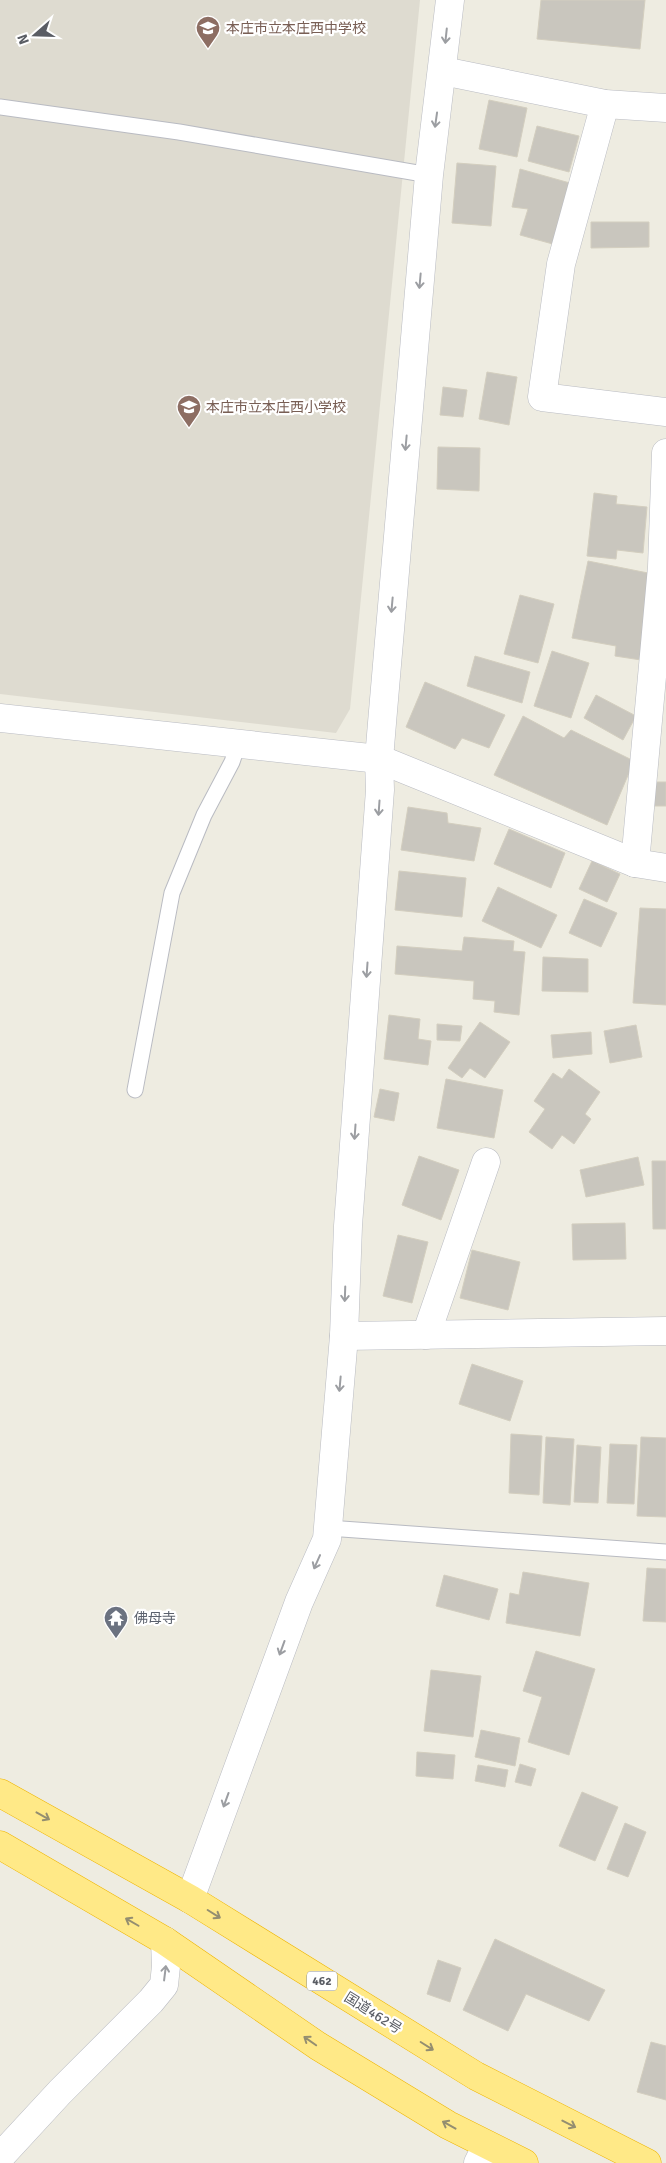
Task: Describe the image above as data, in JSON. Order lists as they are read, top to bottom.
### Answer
{
  "streets": {
    "highway": ["462", "国道462号"]
  },
  "places": {
    "school or university": ["本庄市立本庄西中学校", "本庄市立本庄西小学校"],
    "temple": ["佛母寺"]
  },
  "north": "left"
}
